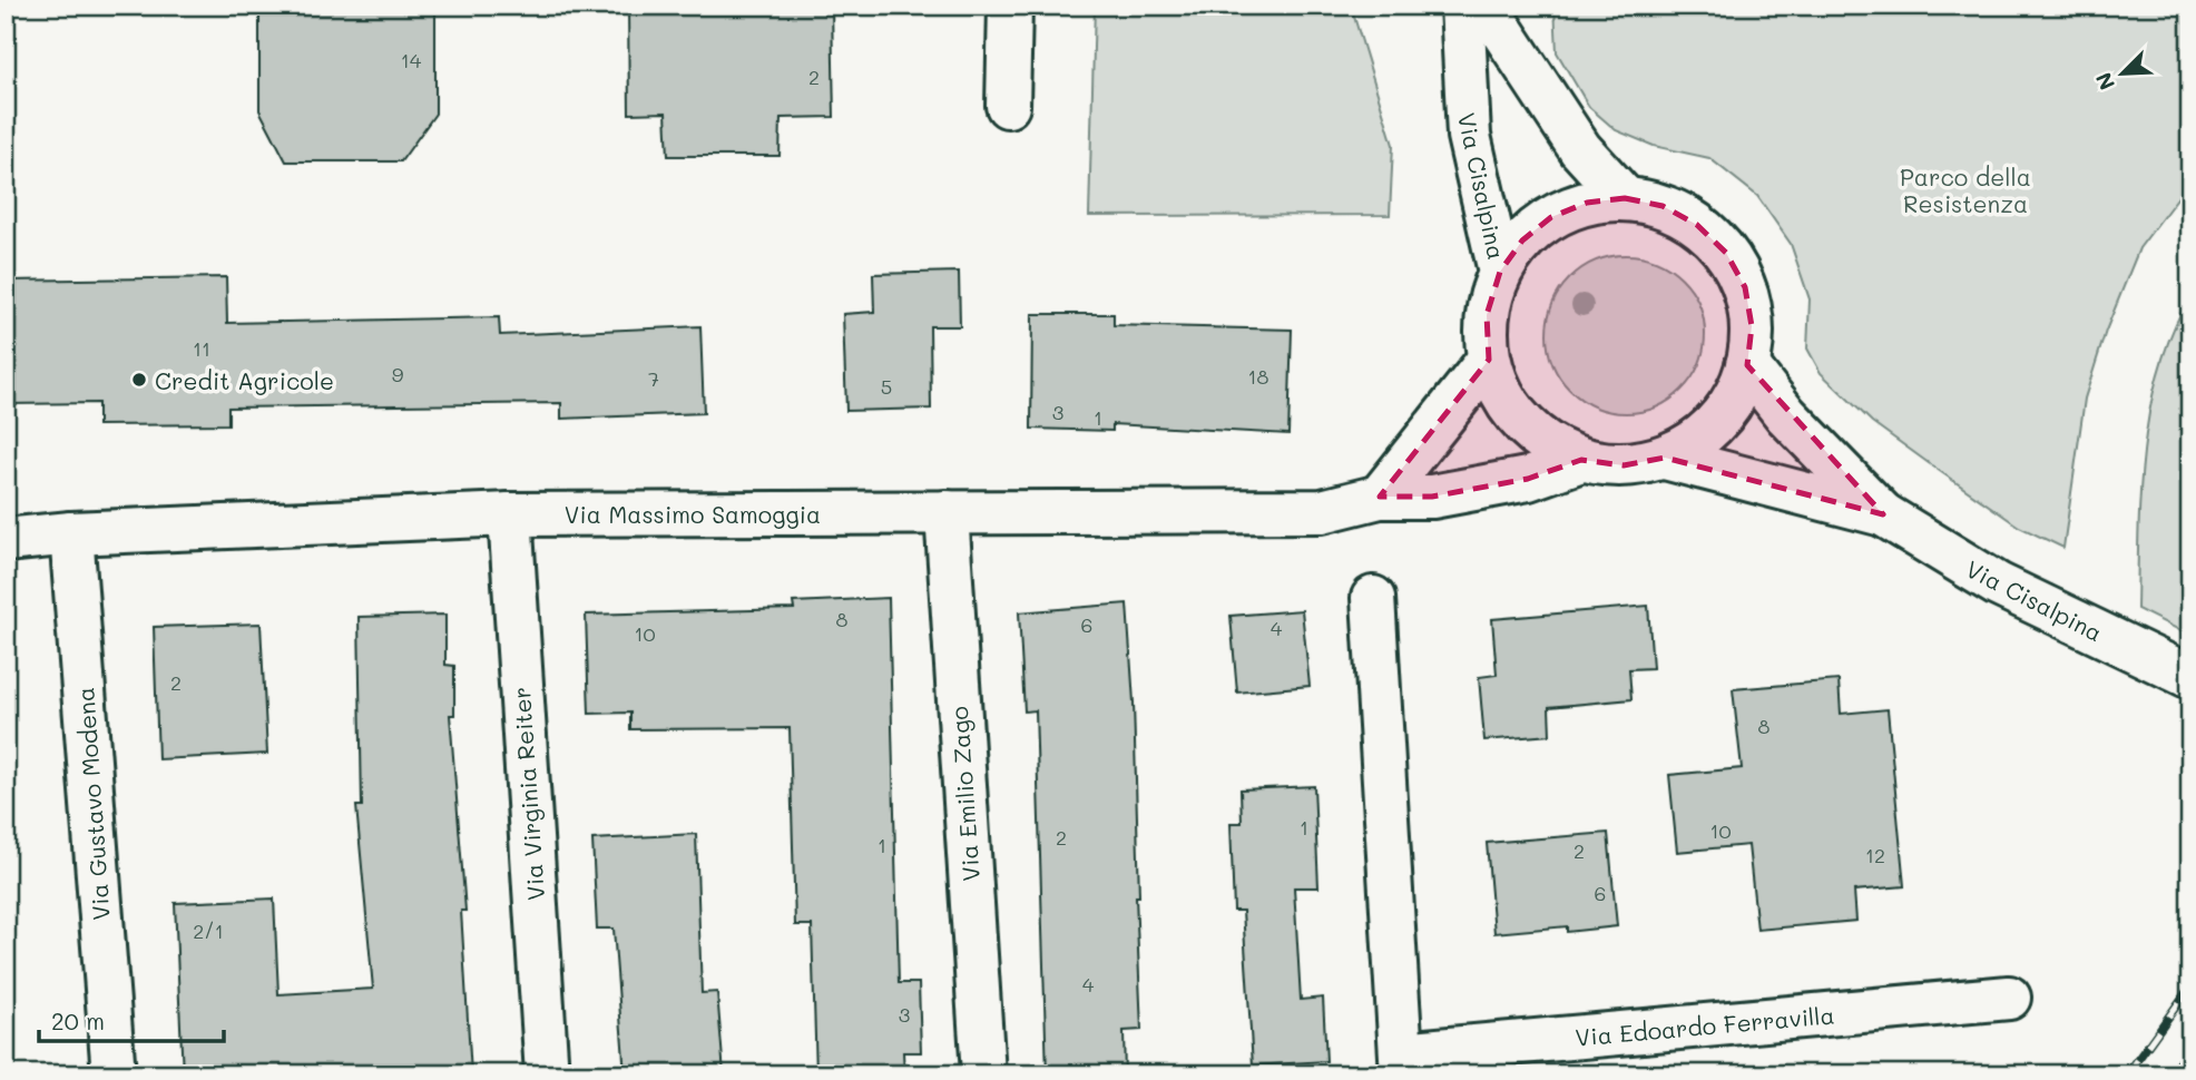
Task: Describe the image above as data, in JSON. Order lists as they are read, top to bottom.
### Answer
{
  "streets": {
    "street": [
      "Via Cisalpina",
      "Via Massimo Samoggia",
      "Via Virginia Reiter",
      "Via Emilio Zago",
      "Via Gustavo Modena",
      "Via Edoardo Ferravilla"
    ]
  },
  "crossings": [
    ["Via Cisalpina", "Via Massimo Samoggia"],
    ["Via Massimo Samoggia", "Via Virginia Reiter"],
    ["Via Massimo Samoggia", "Via Emilio Zago"],
    ["Via Massimo Samoggia", "Via Gustavo Modena"]
  ],
  "parks": ["Parco della Resistenza"],
  "places": ["Credit Agricole"],
  "house_numbers": [
    "14",
    "2",
    "11",
    "9",
    "18",
    "7",
    "5",
    "3",
    "1",
    "8",
    "6",
    "4",
    "10",
    "2",
    "8",
    "1",
    "10",
    "2",
    "1",
    "2",
    "12",
    "6",
    "2/1",
    "4",
    "3"
  ],
  "scale_bar": "20 m",
  "north": "bottom left"
}
